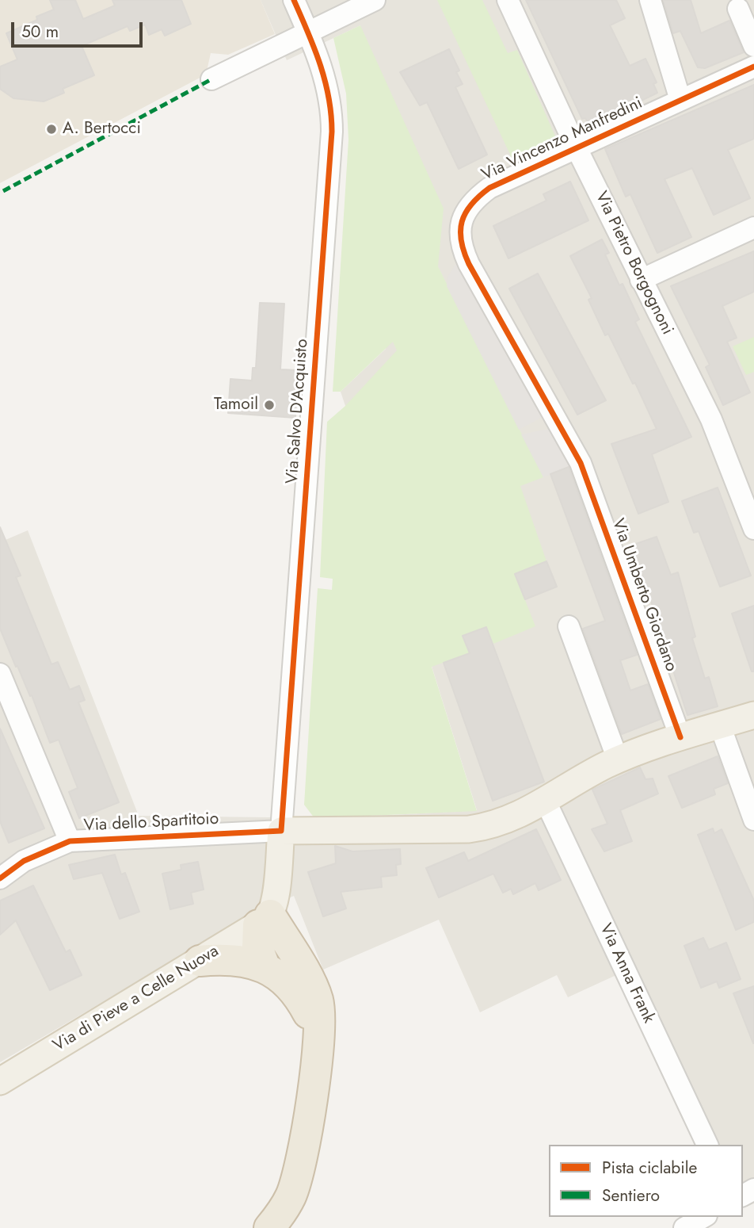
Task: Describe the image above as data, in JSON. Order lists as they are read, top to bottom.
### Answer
{
  "streets": {
    "main road": ["Via Salvo D'Acquisto", "Via dello Spartitoio", "Via di Pieve a Celle Nuova"],
    "street": [
      "Via Vincenzo Manfredini",
      "Via Pietro Borgognoni",
      "Via Umberto Giordano",
      "Via Anna Frank"
    ]
  },
  "crossings": [
    ["Via Vincenzo Manfredini", "Via Pietro Borgognoni"],
    ["Via Vincenzo Manfredini", "Via Umberto Giordano"],
    ["Via Salvo D'Acquisto", "Via dello Spartitoio"],
    ["Via Salvo D'Acquisto", "Via di Pieve a Celle Nuova"],
    ["Via Umberto Giordano", "Via dello Spartitoio"],
    ["Via dello Spartitoio", "Via Anna Frank"]
  ],
  "places": ["A. Bertocci", "Tamoil"],
  "legend": ["Pista ciclabile", "Sentiero"],
  "scale_bar": "50 m"
}
